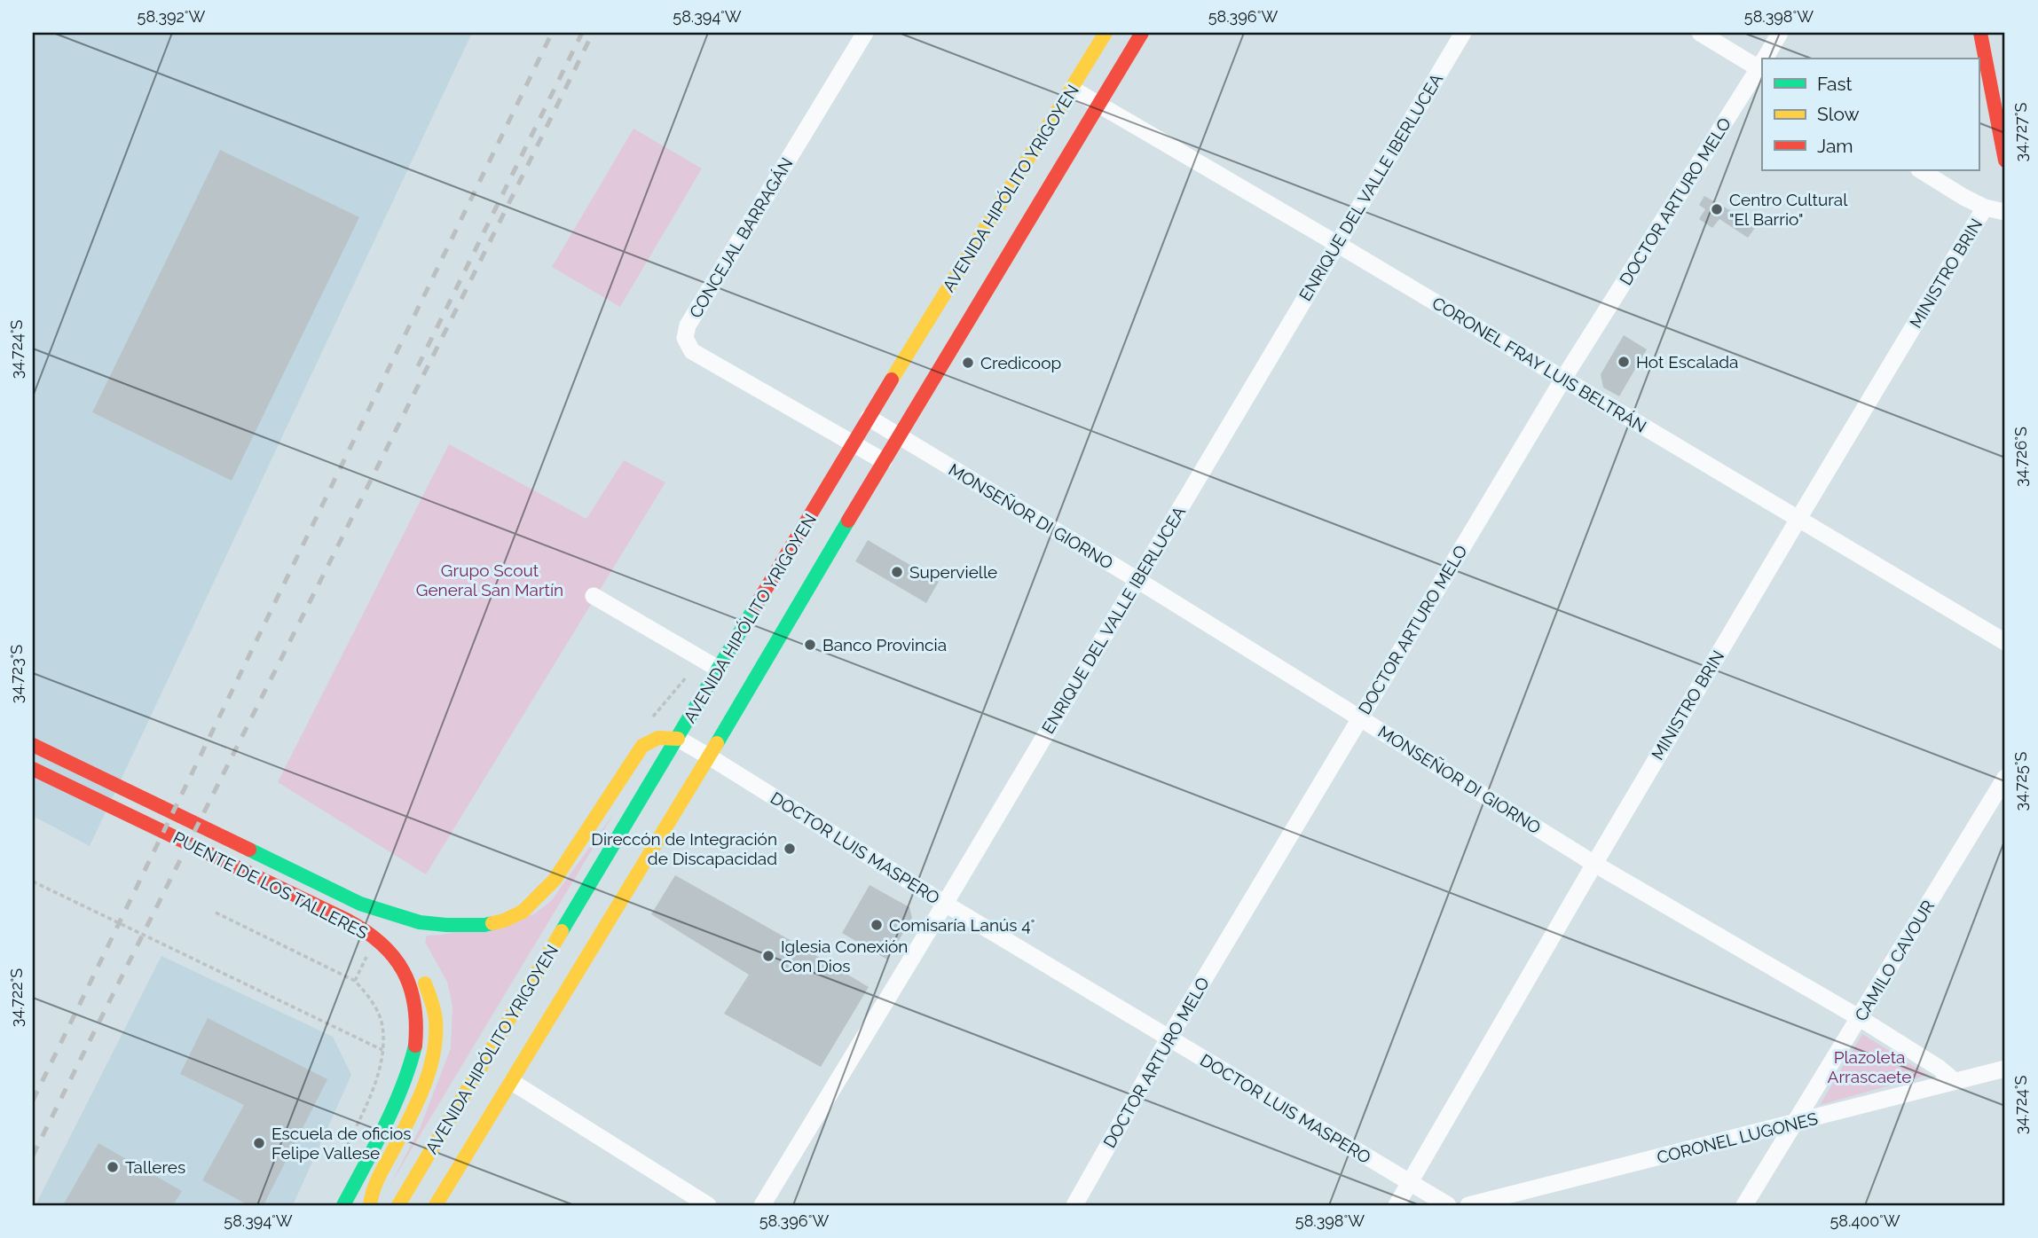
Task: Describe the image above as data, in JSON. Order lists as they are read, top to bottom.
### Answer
{
  "streets": {
    "main road": ["AVENIDA HIPÓLITO YRIGOYEN", "PUENTE DE LOS TALLERES"],
    "street": [
      "ENRIQUE DEL VALLE IBERLUCEA",
      "DOCTOR ARTURO MELO",
      "CONCEJAL BARRAGÁN",
      "MINISTRO BRIN",
      "CORONEL FRAY LUIS BELTRÁN",
      "MONSEÑOR DI GIORNO",
      "DOCTOR LUIS MASPERO",
      "CAMILO CAVOUR",
      "CORONEL LUGONES"
    ]
  },
  "crossings": [
    ["ENRIQUE DEL VALLE IBERLUCEA", "CORONEL FRAY LUIS BELTRÁN"],
    ["ENRIQUE DEL VALLE IBERLUCEA", "MONSEÑOR DI GIORNO"],
    ["ENRIQUE DEL VALLE IBERLUCEA", "DOCTOR LUIS MASPERO"],
    ["AVENIDA HIPÓLITO YRIGOYEN", "CONCEJAL BARRAGÁN"],
    ["AVENIDA HIPÓLITO YRIGOYEN", "CORONEL FRAY LUIS BELTRÁN"],
    ["AVENIDA HIPÓLITO YRIGOYEN", "MONSEÑOR DI GIORNO"],
    ["AVENIDA HIPÓLITO YRIGOYEN", "DOCTOR LUIS MASPERO"],
    ["AVENIDA HIPÓLITO YRIGOYEN", "PUENTE DE LOS TALLERES"],
    ["DOCTOR ARTURO MELO", "CORONEL FRAY LUIS BELTRÁN"],
    ["DOCTOR ARTURO MELO", "MONSEÑOR DI GIORNO"],
    ["DOCTOR ARTURO MELO", "DOCTOR LUIS MASPERO"],
    ["MINISTRO BRIN", "CORONEL FRAY LUIS BELTRÁN"],
    ["MINISTRO BRIN", "MONSEÑOR DI GIORNO"],
    ["MINISTRO BRIN", "DOCTOR LUIS MASPERO"],
    ["MONSEÑOR DI GIORNO", "CAMILO CAVOUR"],
    ["MONSEÑOR DI GIORNO", "CORONEL LUGONES"],
    ["DOCTOR LUIS MASPERO", "PUENTE DE LOS TALLERES"],
    ["CAMILO CAVOUR", "CORONEL LUGONES"]
  ],
  "parks": ["Grupo Scout General San Martín", "Plazoleta Arrascaete"],
  "places": [
    "Centro Cultural \"El Barrio\"",
    "Hot Escalada",
    "Credicoop",
    "Supervielle",
    "Banco Provincia",
    "Direccón de Integración de Discapacidad",
    "Comisaría Lanús 4°",
    "Iglesia Conexión Con Dios",
    "Escuela de oficios Felipe Vallese",
    "Talleres"
  ],
  "legend": ["Fast", "Slow", "Jam"],
  "coordinates": [
    "58.392°W",
    "58.394°W",
    "58.396°W",
    "58.398°W",
    "34.727°S",
    "34.724°S",
    "34.726°S",
    "34.723°S",
    "34.725°S",
    "34.722°S",
    "58.400°W"
  ]
}
